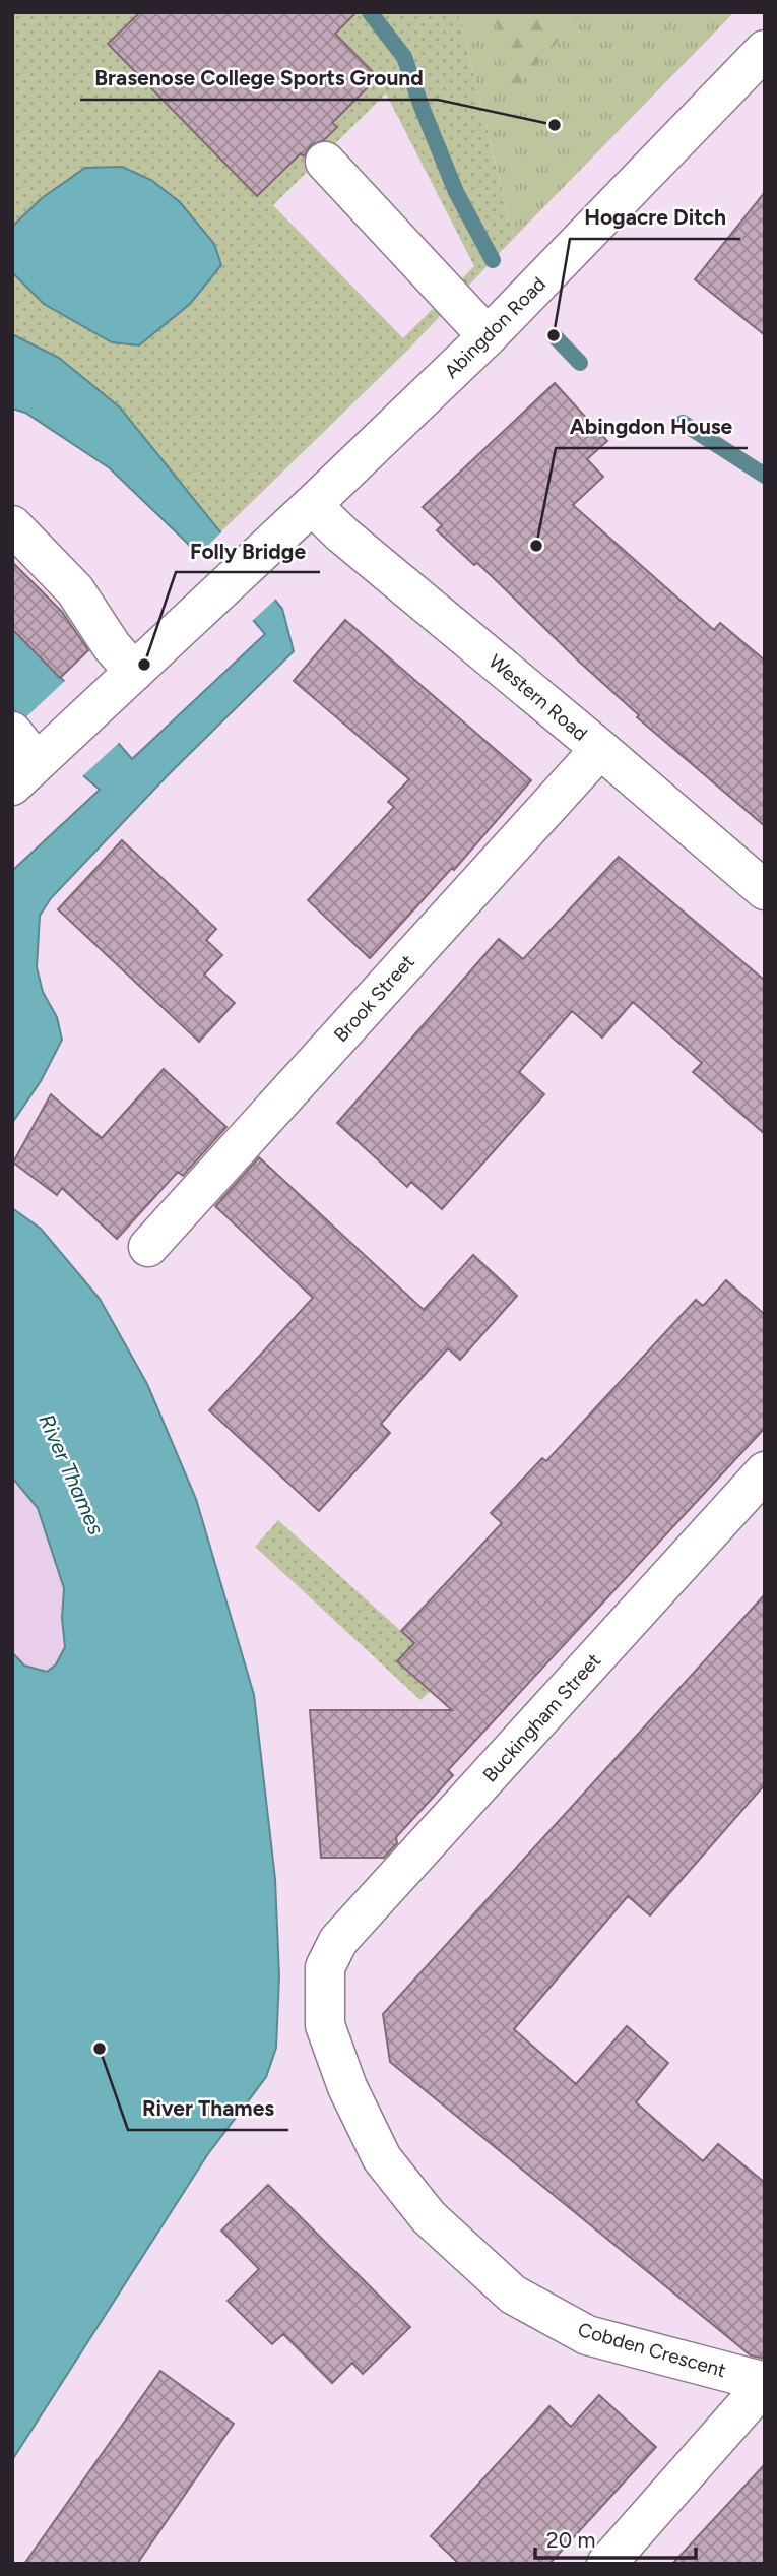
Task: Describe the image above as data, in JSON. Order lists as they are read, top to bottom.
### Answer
{
  "streets": {
    "street": [
      "Abingdon Road",
      "Western Road",
      "Brook Street",
      "Buckingham Street",
      "Cobden Crescent"
    ]
  },
  "crossings": [
    ["Abingdon Road", "Western Road"],
    ["Western Road", "Brook Street"],
    ["Buckingham Street", "Cobden Crescent"]
  ],
  "water": ["River Thames"],
  "places": [
    "Brasenose College Sports Ground",
    "Hogacre Ditch",
    "Abingdon House",
    "Folly Bridge",
    "River Thames"
  ],
  "scale_bar": "20 m"
}
